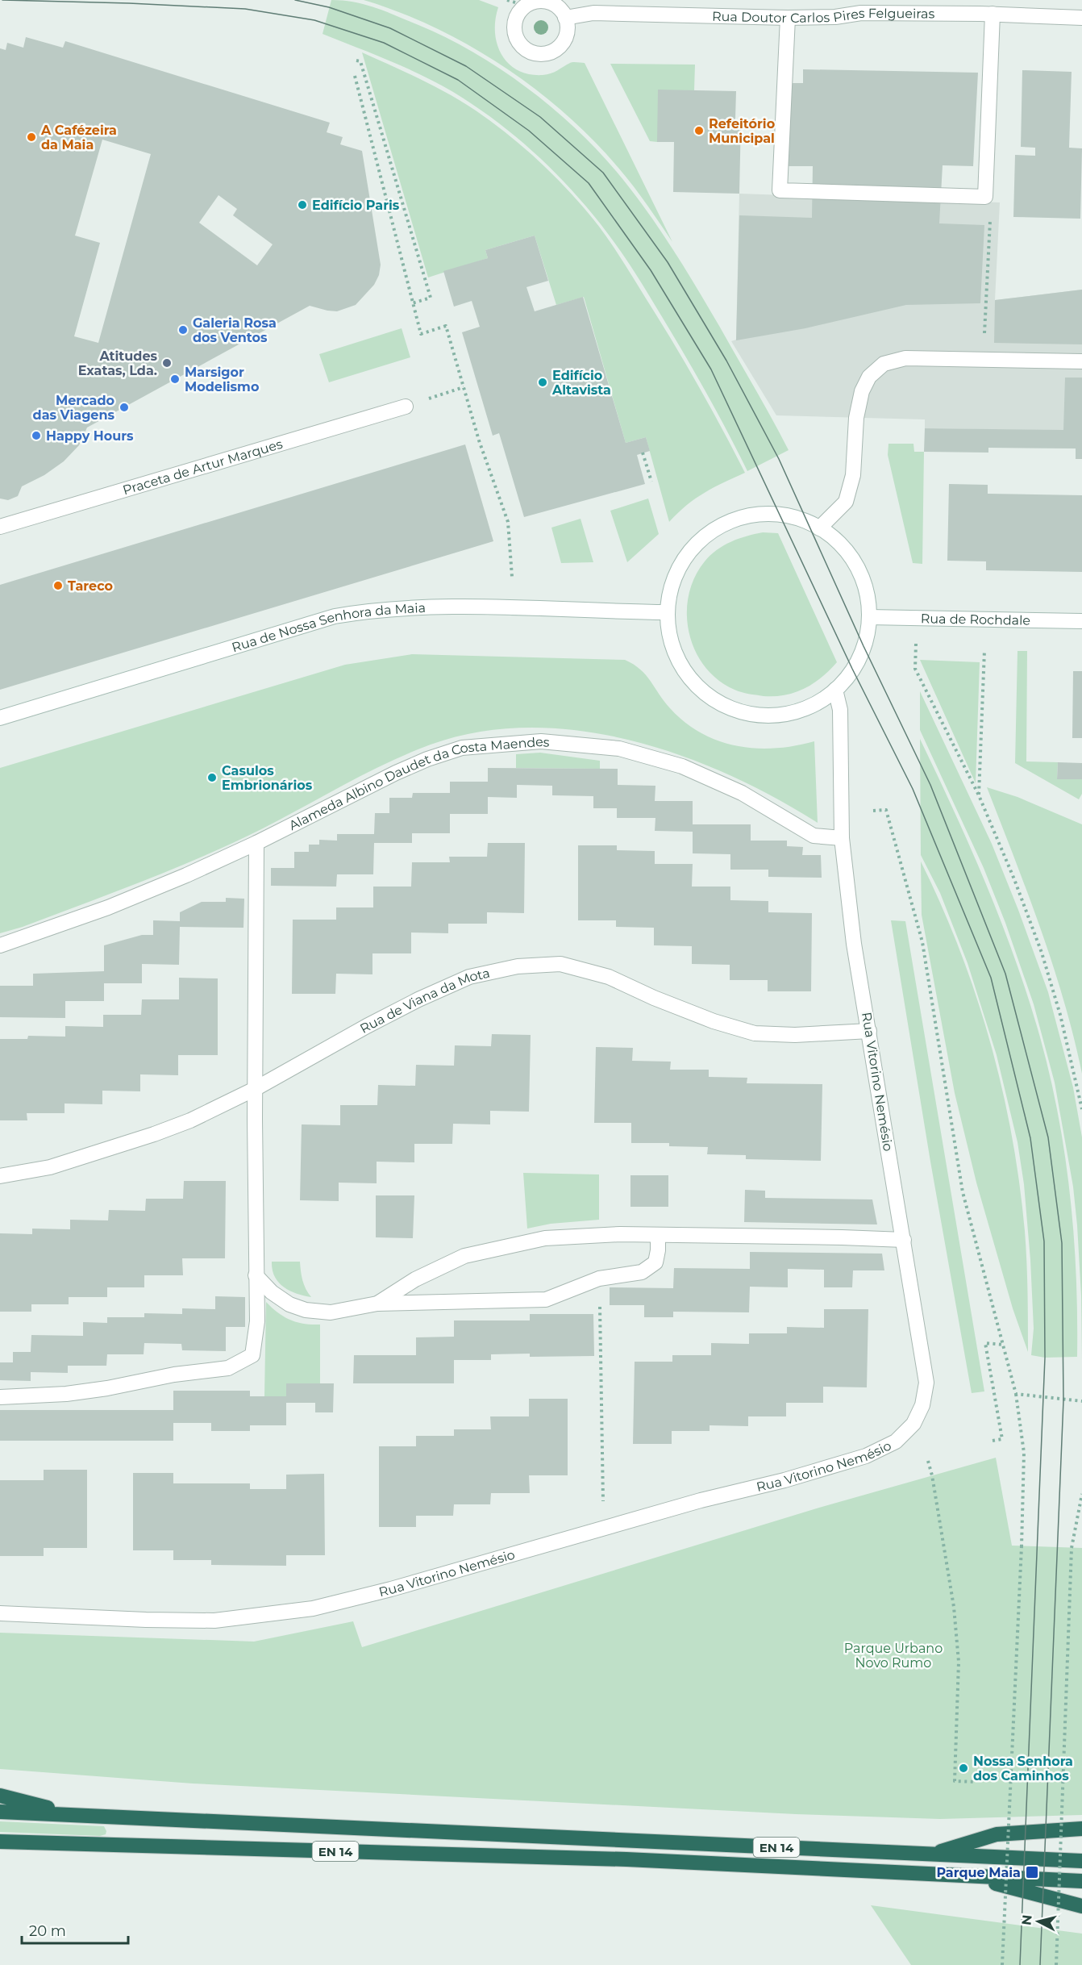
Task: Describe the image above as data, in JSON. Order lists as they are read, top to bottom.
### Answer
{
  "streets": {
    "highway": ["EN 14"],
    "street": [
      "Rua Doutor Carlos Pires Felgueiras",
      "Praceta de Artur Marques",
      "Rua de Rochdale",
      "Rua de Nossa Senhora da Maia",
      "Alameda Albino Daudet da Costa Maendes",
      "Rua de Viana da Mota",
      "Rua Vitorino Nemésio"
    ]
  },
  "crossings": [
    ["Alameda Albino Daudet da Costa Maendes", "Rua Vitorino Nemésio"],
    ["Rua de Viana da Mota", "Rua Vitorino Nemésio"]
  ],
  "parks": ["Parque Urbano Novo Rumo"],
  "places": {
    "other": [
      "Refeitório Municipal",
      "A Cafézeira da Maia",
      "Edifício Paris",
      "Galeria Rosa dos Ventos",
      "Atitudes Exatas, Lda.",
      "Marsigor Modelismo",
      "Edifício Altavista",
      "Mercado das Viagens",
      "Happy Hours",
      "Tareco",
      "Casulos Embrionários",
      "Nossa Senhora dos Caminhos"
    ],
    "transit": ["Parque Maia"]
  },
  "scale_bar": "20 m",
  "north": "left"
}
